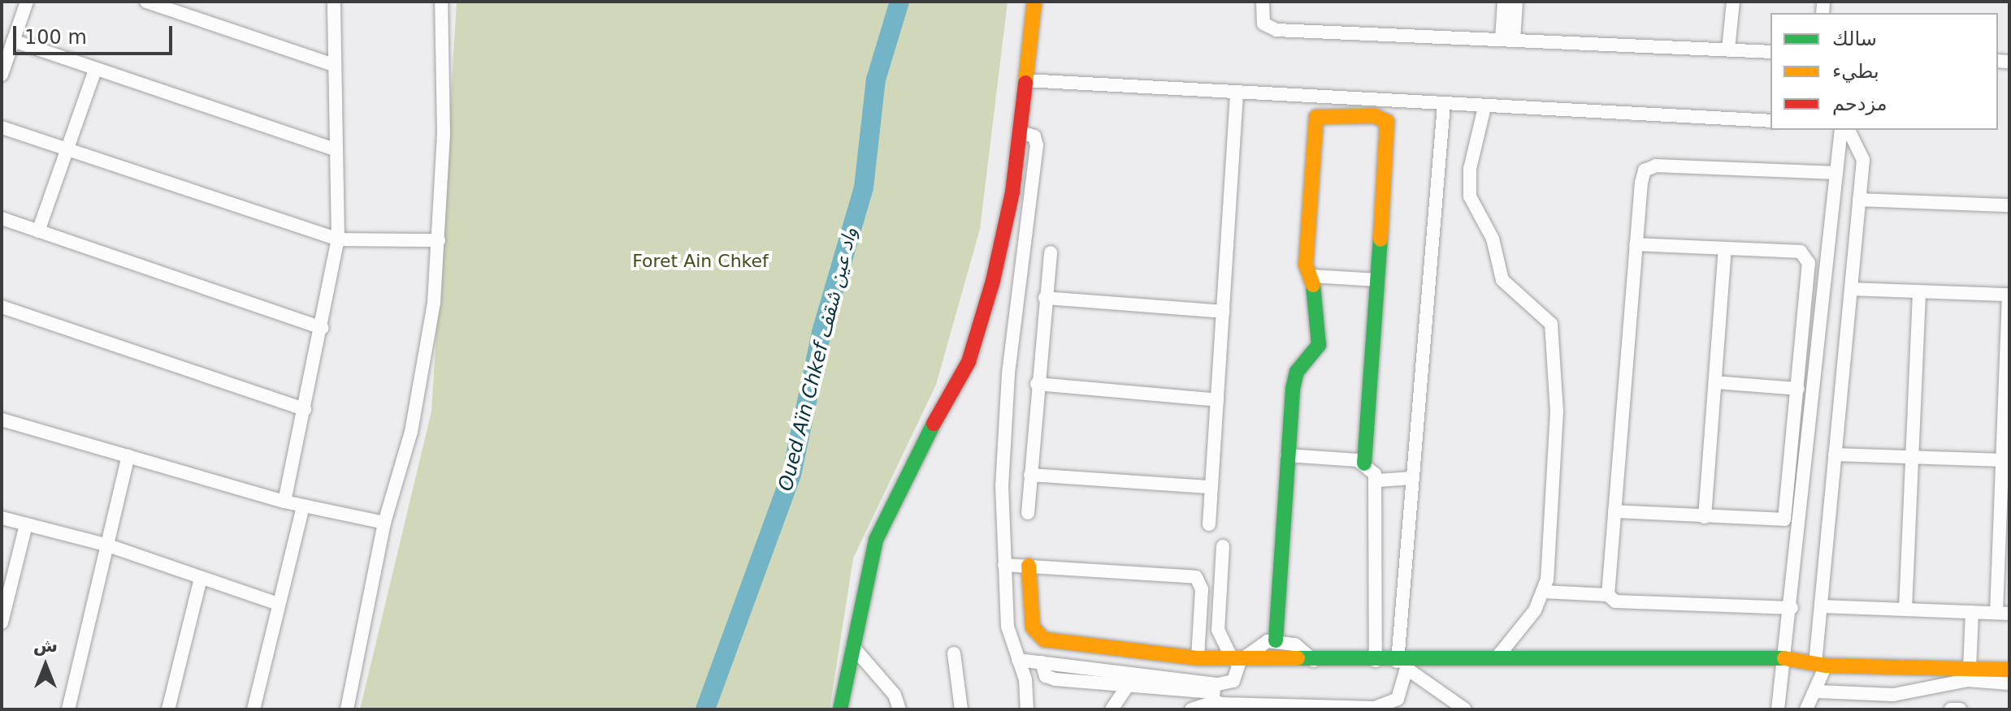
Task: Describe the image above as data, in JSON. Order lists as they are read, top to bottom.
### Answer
{
  "water": ["Oued Aïn Chkef واد عين شقف"],
  "parks": ["Foret Ain Chkef"],
  "legend": ["سالك", "بطيء", "مزدحم"],
  "scale_bar": "100 m",
  "north": "top"
}
